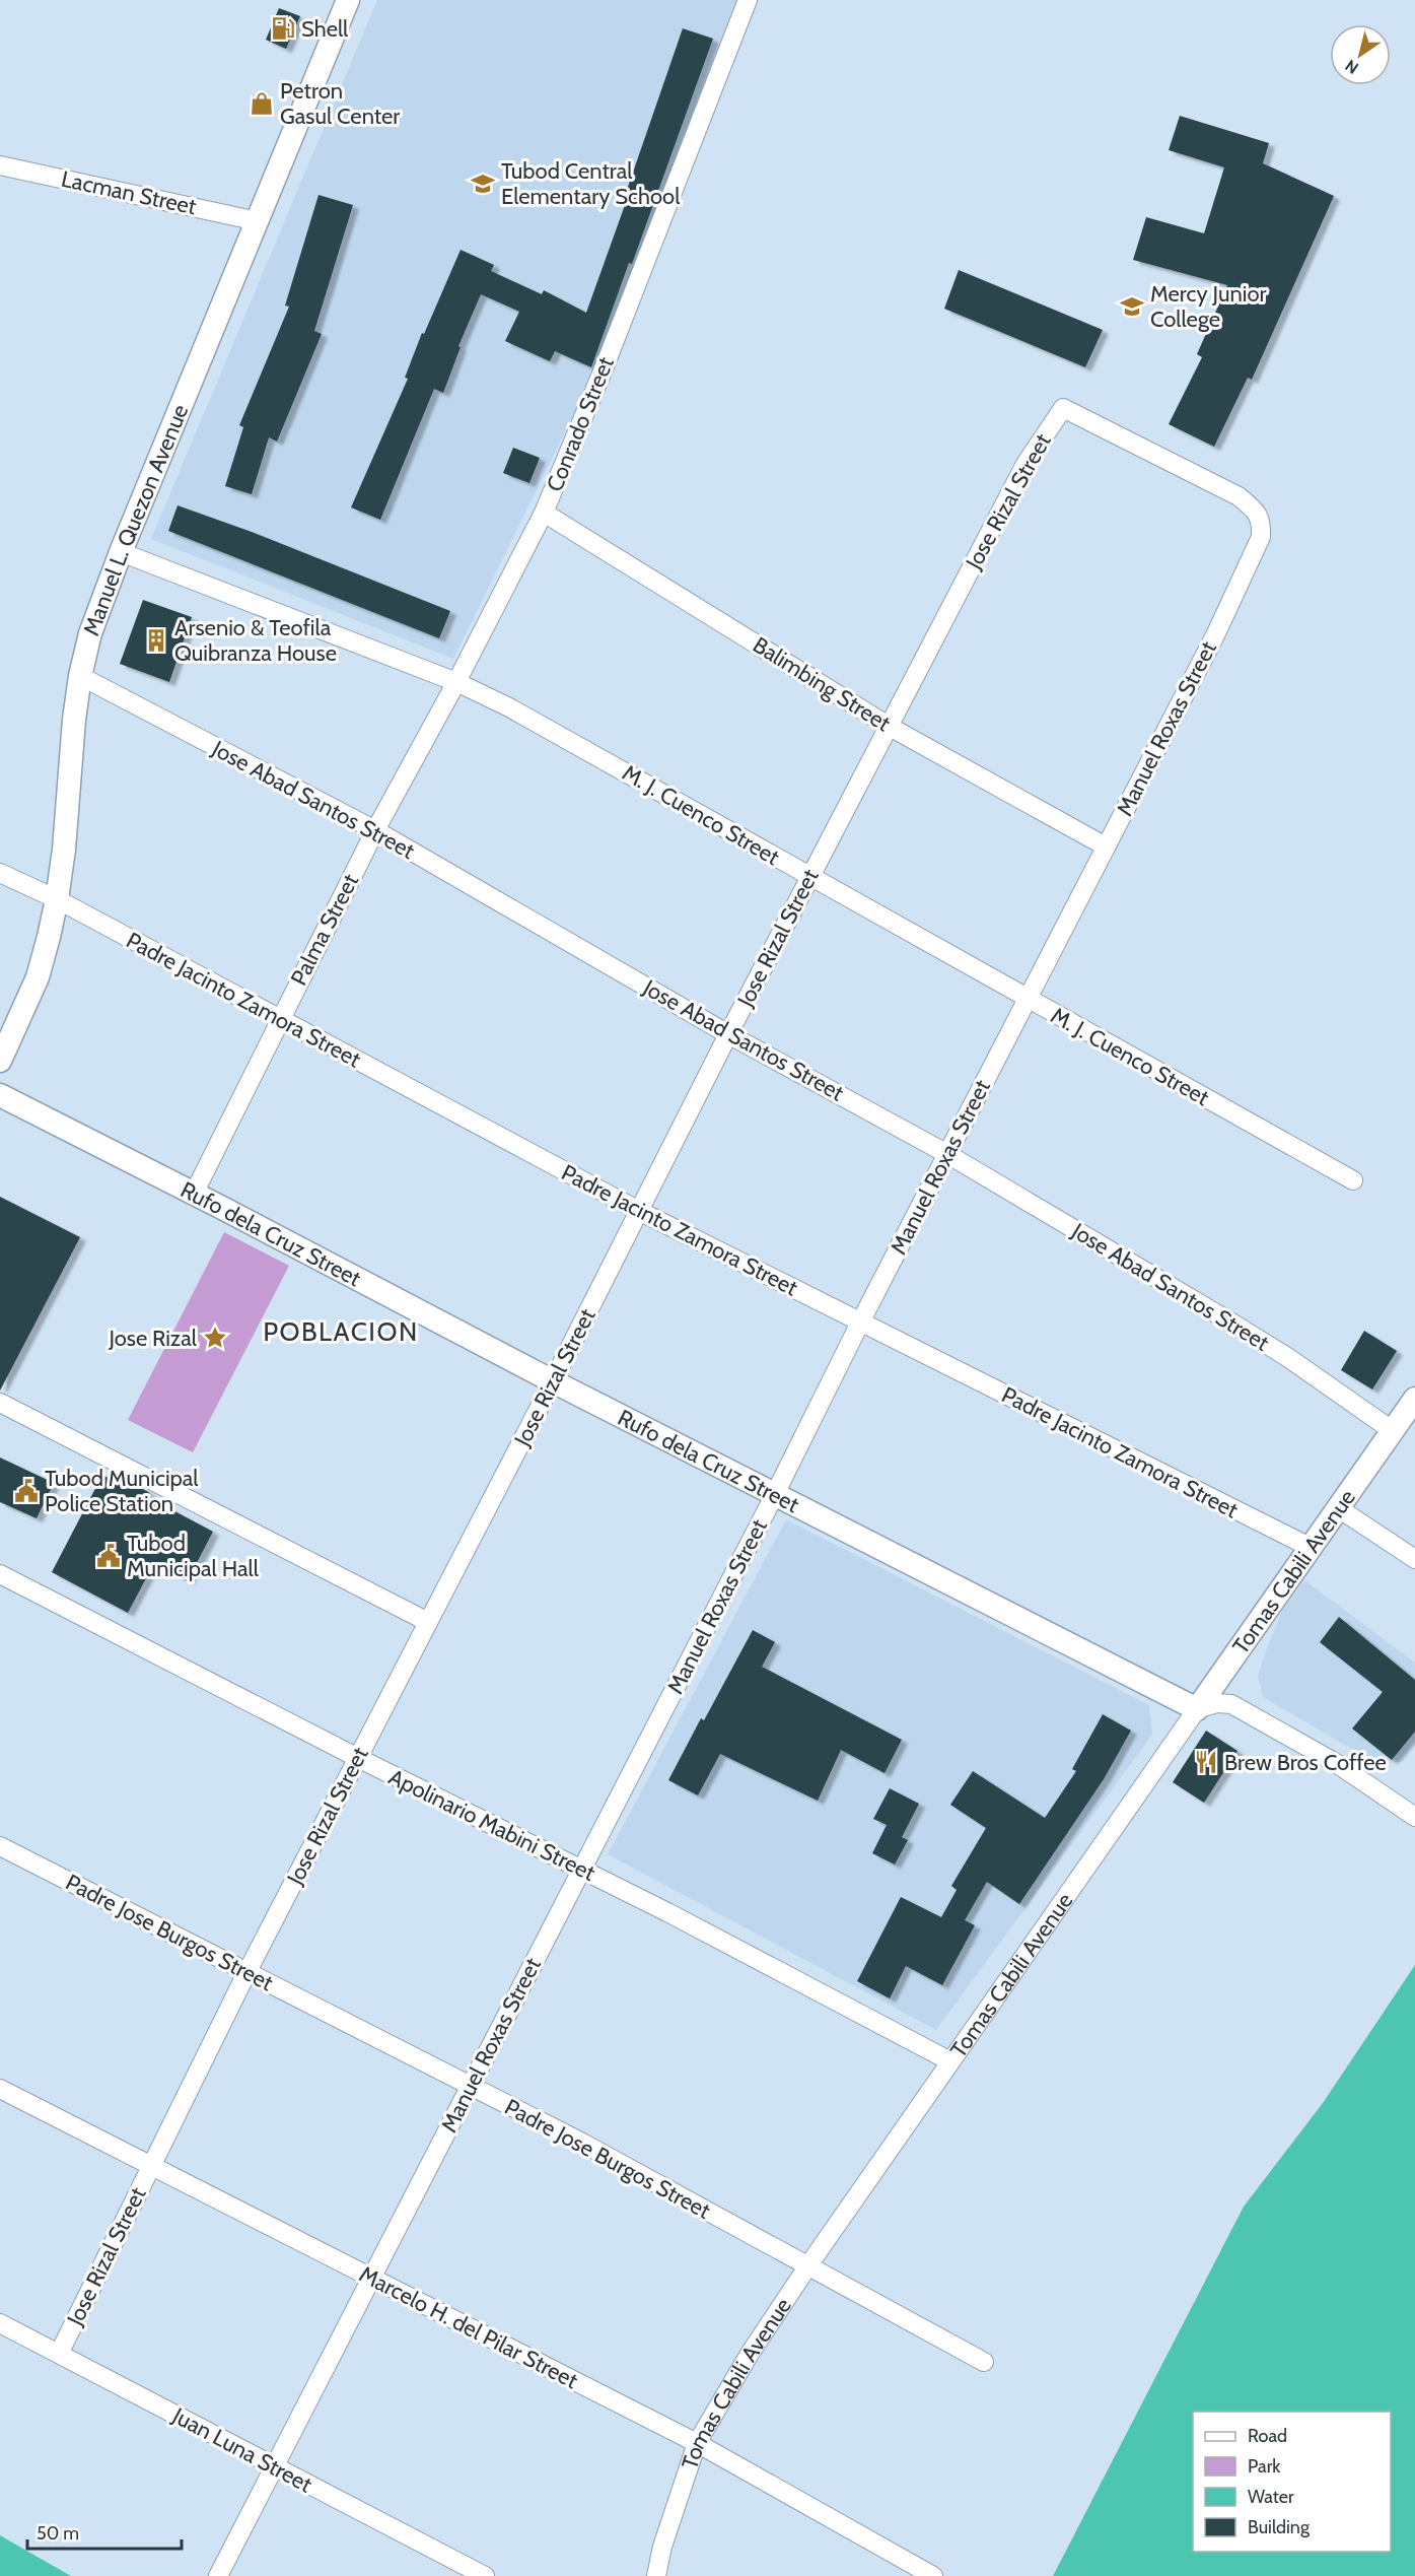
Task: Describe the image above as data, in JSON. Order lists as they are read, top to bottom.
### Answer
{
  "streets": {
    "street": [
      "Lacman Street",
      "Conrado Street",
      "Jose Rizal Street",
      "Manuel L. Quezon Avenue",
      "Balimbing Street",
      "Manuel Roxas Street",
      "Jose Abad Santos Street",
      "M. J. Cuenco Street",
      "Palma Street",
      "Padre Jacinto Zamora Street",
      "Rufo dela Cruz Street",
      "Tomas Cabili Avenue",
      "Apolinario Mabini Street",
      "Padre Jose Burgos Street",
      "Marcelo H. del Pilar Street",
      "Juan Luna Street"
    ]
  },
  "crossings": [
    ["Lacman Street", "Manuel L. Quezon Avenue"],
    ["Conrado Street", "Balimbing Street"],
    ["Conrado Street", "Jose Abad Santos Street"],
    ["Conrado Street", "M. J. Cuenco Street"],
    ["Conrado Street", "Palma Street"],
    ["Jose Rizal Street", "Balimbing Street"],
    ["Jose Rizal Street", "Manuel Roxas Street"],
    ["Jose Rizal Street", "Jose Abad Santos Street"],
    ["Jose Rizal Street", "M. J. Cuenco Street"],
    ["Jose Rizal Street", "Padre Jacinto Zamora Street"],
    ["Jose Rizal Street", "Rufo dela Cruz Street"],
    ["Jose Rizal Street", "Apolinario Mabini Street"],
    ["Jose Rizal Street", "Padre Jose Burgos Street"],
    ["Jose Rizal Street", "Marcelo H. del Pilar Street"],
    ["Jose Rizal Street", "Juan Luna Street"],
    ["Manuel L. Quezon Avenue", "Jose Abad Santos Street"],
    ["Manuel L. Quezon Avenue", "M. J. Cuenco Street"],
    ["Manuel L. Quezon Avenue", "Padre Jacinto Zamora Street"],
    ["Balimbing Street", "Manuel Roxas Street"],
    ["Manuel Roxas Street", "Jose Abad Santos Street"],
    ["Manuel Roxas Street", "M. J. Cuenco Street"],
    ["Manuel Roxas Street", "Padre Jacinto Zamora Street"],
    ["Manuel Roxas Street", "Rufo dela Cruz Street"],
    ["Manuel Roxas Street", "Apolinario Mabini Street"],
    ["Manuel Roxas Street", "Padre Jose Burgos Street"],
    ["Manuel Roxas Street", "Marcelo H. del Pilar Street"],
    ["Manuel Roxas Street", "Juan Luna Street"],
    ["Jose Abad Santos Street", "Palma Street"],
    ["Jose Abad Santos Street", "Tomas Cabili Avenue"],
    ["Palma Street", "Padre Jacinto Zamora Street"],
    ["Palma Street", "Rufo dela Cruz Street"],
    ["Padre Jacinto Zamora Street", "Tomas Cabili Avenue"],
    ["Rufo dela Cruz Street", "Tomas Cabili Avenue"],
    ["Tomas Cabili Avenue", "Apolinario Mabini Street"],
    ["Tomas Cabili Avenue", "Padre Jose Burgos Street"],
    ["Tomas Cabili Avenue", "Marcelo H. del Pilar Street"]
  ],
  "districts": ["POBLACION"],
  "places": {
    "fuel station": ["Shell"],
    "shop": ["Petron Gasul Center"],
    "school or university": ["Tubod Central Elementary School", "Mercy Junior College"],
    "building": ["Arsenio & Teofila Quibranza House"],
    "place": ["Jose Rizal"],
    "public building": ["Tubod Municipal Police Station", "Tubod Municipal Hall"],
    "restaurant": ["Brew Bros Coffee"]
  },
  "legend": [
    "Road",
    "Park",
    "Water",
    "Building"
  ],
  "scale_bar": "50 m",
  "north": "bottom left"
}
